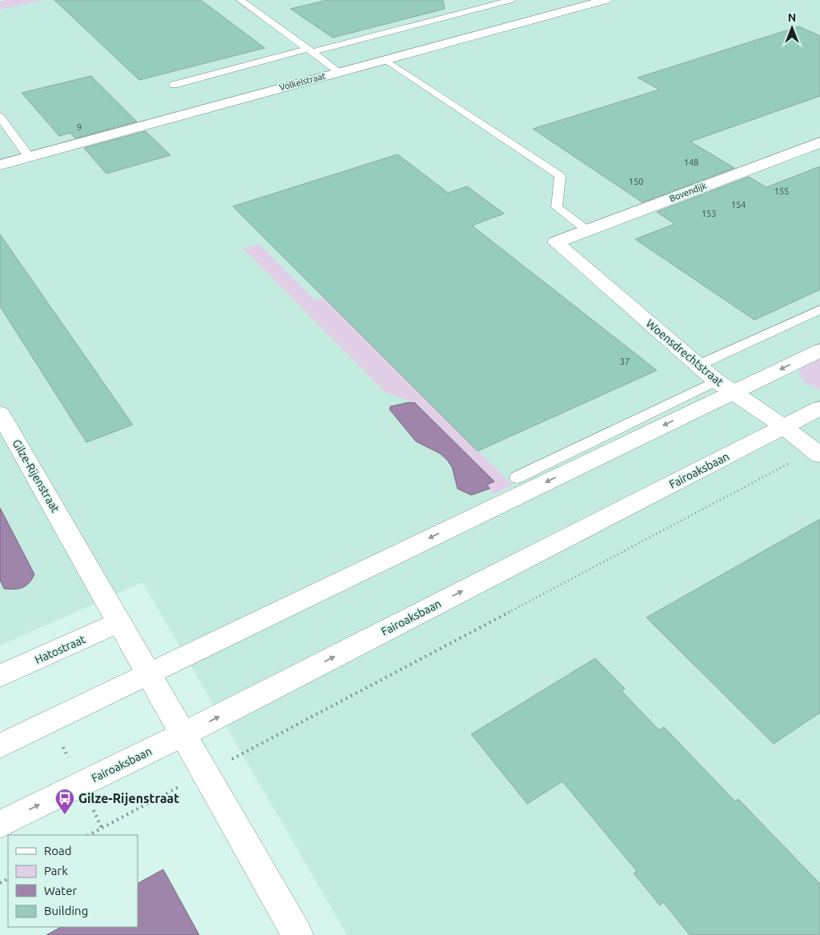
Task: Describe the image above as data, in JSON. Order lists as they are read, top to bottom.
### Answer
{
  "streets": {
    "street": [
      "Volkelstraat",
      "Bovendijk",
      "Woensdrechtstraat",
      "Fairoaksbaan",
      "Gilze-Rijenstraat",
      "Hatostraat"
    ]
  },
  "crossings": [
    ["Bovendijk", "Woensdrechtstraat"],
    ["Woensdrechtstraat", "Fairoaksbaan"],
    ["Fairoaksbaan", "Gilze-Rijenstraat"],
    ["Gilze-Rijenstraat", "Hatostraat"]
  ],
  "places": {
    "bus stop": ["Gilze-Rijenstraat"]
  },
  "house_numbers": [
    "9",
    "148",
    "150",
    "155",
    "154",
    "153",
    "37"
  ],
  "legend": [
    "Road",
    "Park",
    "Water",
    "Building"
  ],
  "north": "top"
}
